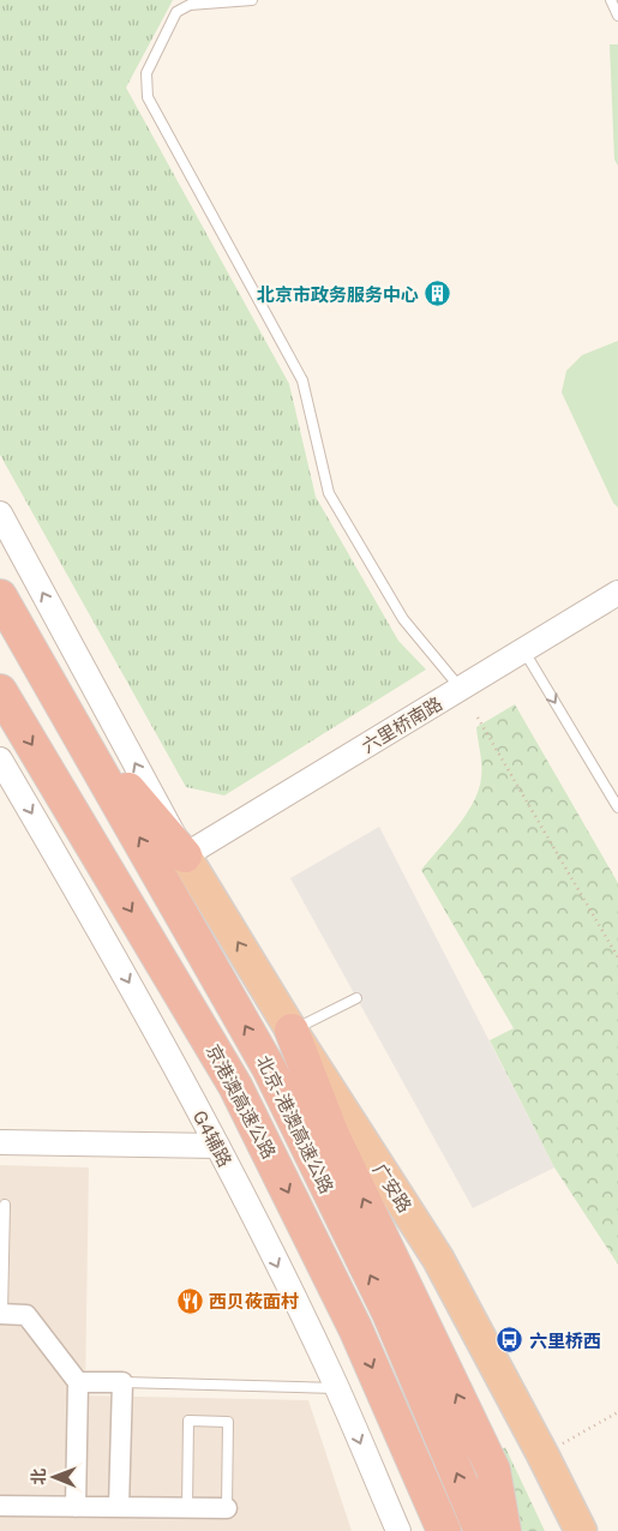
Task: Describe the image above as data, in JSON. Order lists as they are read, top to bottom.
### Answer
{
  "streets": {
    "highway": ["京港澳高速公路", "北京-港澳高速公路", "广安路"],
    "street": ["六里桥南路", "G4辅路"]
  },
  "crossings": [
    ["六里桥南路", "广安路"]
  ],
  "one_way": ["G4辅路"],
  "places": {
    "building": ["北京市政务服务中心"],
    "restaurant": ["西贝莜面村"],
    "bus stop": ["六里桥西"]
  },
  "north": "left"
}
